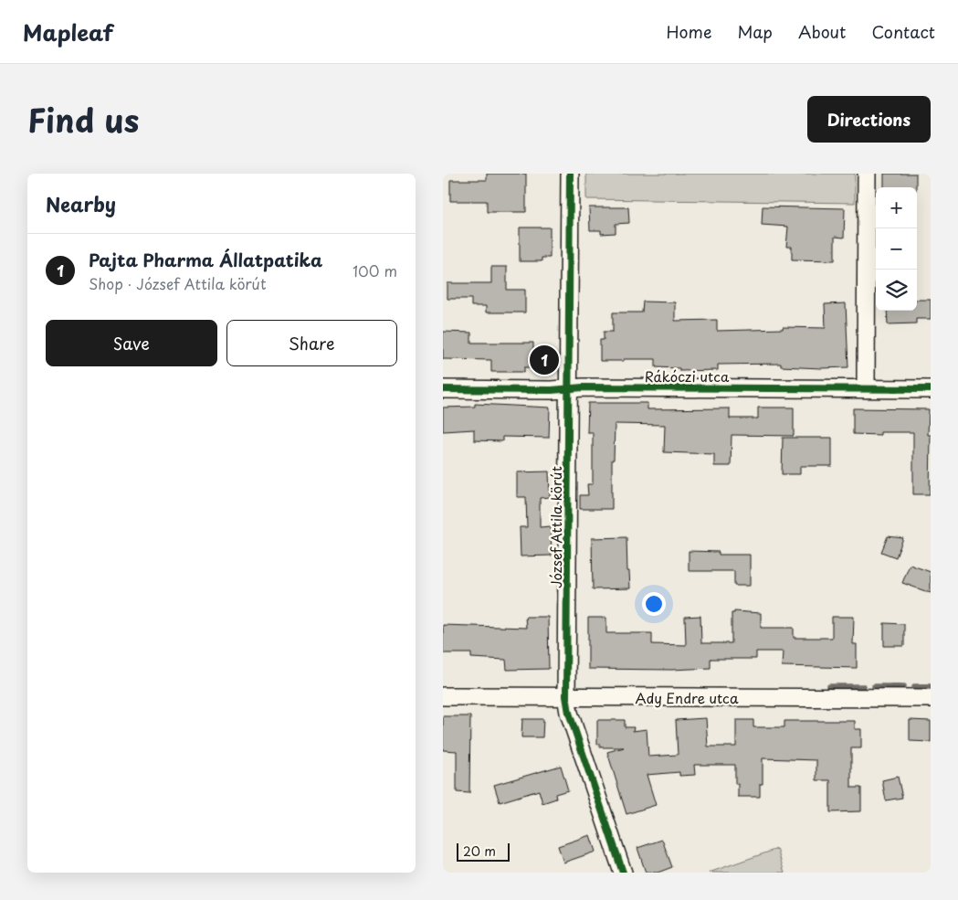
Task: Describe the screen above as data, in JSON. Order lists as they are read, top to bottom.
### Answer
{
  "streets": {
    "street": ["Rákóczi utca", "József Attila körút", "Ady Endre utca"]
  },
  "crossings": [
    ["Rákóczi utca", "József Attila körút"],
    ["József Attila körút", "Ady Endre utca"]
  ],
  "scale_bar": "20 m",
  "page": {
    "header": "Mapleaf",
    "nav": [
      "Home",
      "Map",
      "About",
      "Contact"
    ],
    "title": "Find us",
    "buttons": [
      "Directions",
      ["Save", "Share"]
    ],
    "heading": "Nearby",
    "map_buttons": ["+", "−"],
    "list": [
      {
        "mark": "1",
        "name": "Pajta Pharma Állatpatika",
        "note": "Shop · József Attila körút",
        "value": "100 m"
      }
    ],
    "pins": "1",
    "scale": "20 m"
  }
}
